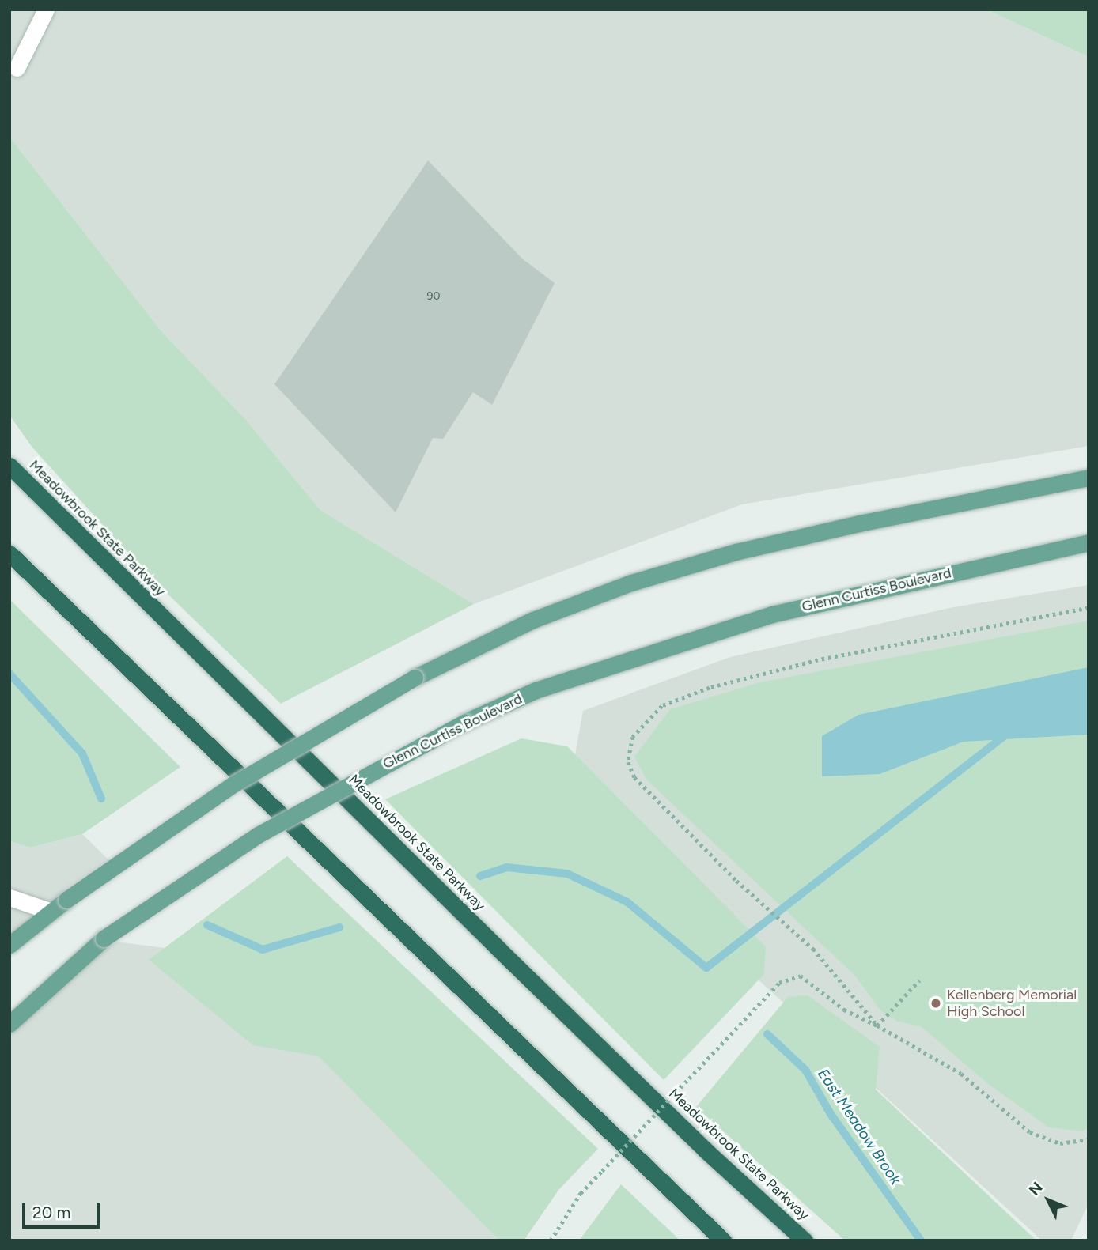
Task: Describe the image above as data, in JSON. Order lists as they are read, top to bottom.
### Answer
{
  "streets": {
    "highway": ["Meadowbrook State Parkway"],
    "main road": ["Glenn Curtiss Boulevard"]
  },
  "water": ["East Meadow Brook"],
  "places": ["Kellenberg Memorial High School"],
  "house_numbers": ["90"],
  "scale_bar": "20 m",
  "north": "top left"
}
